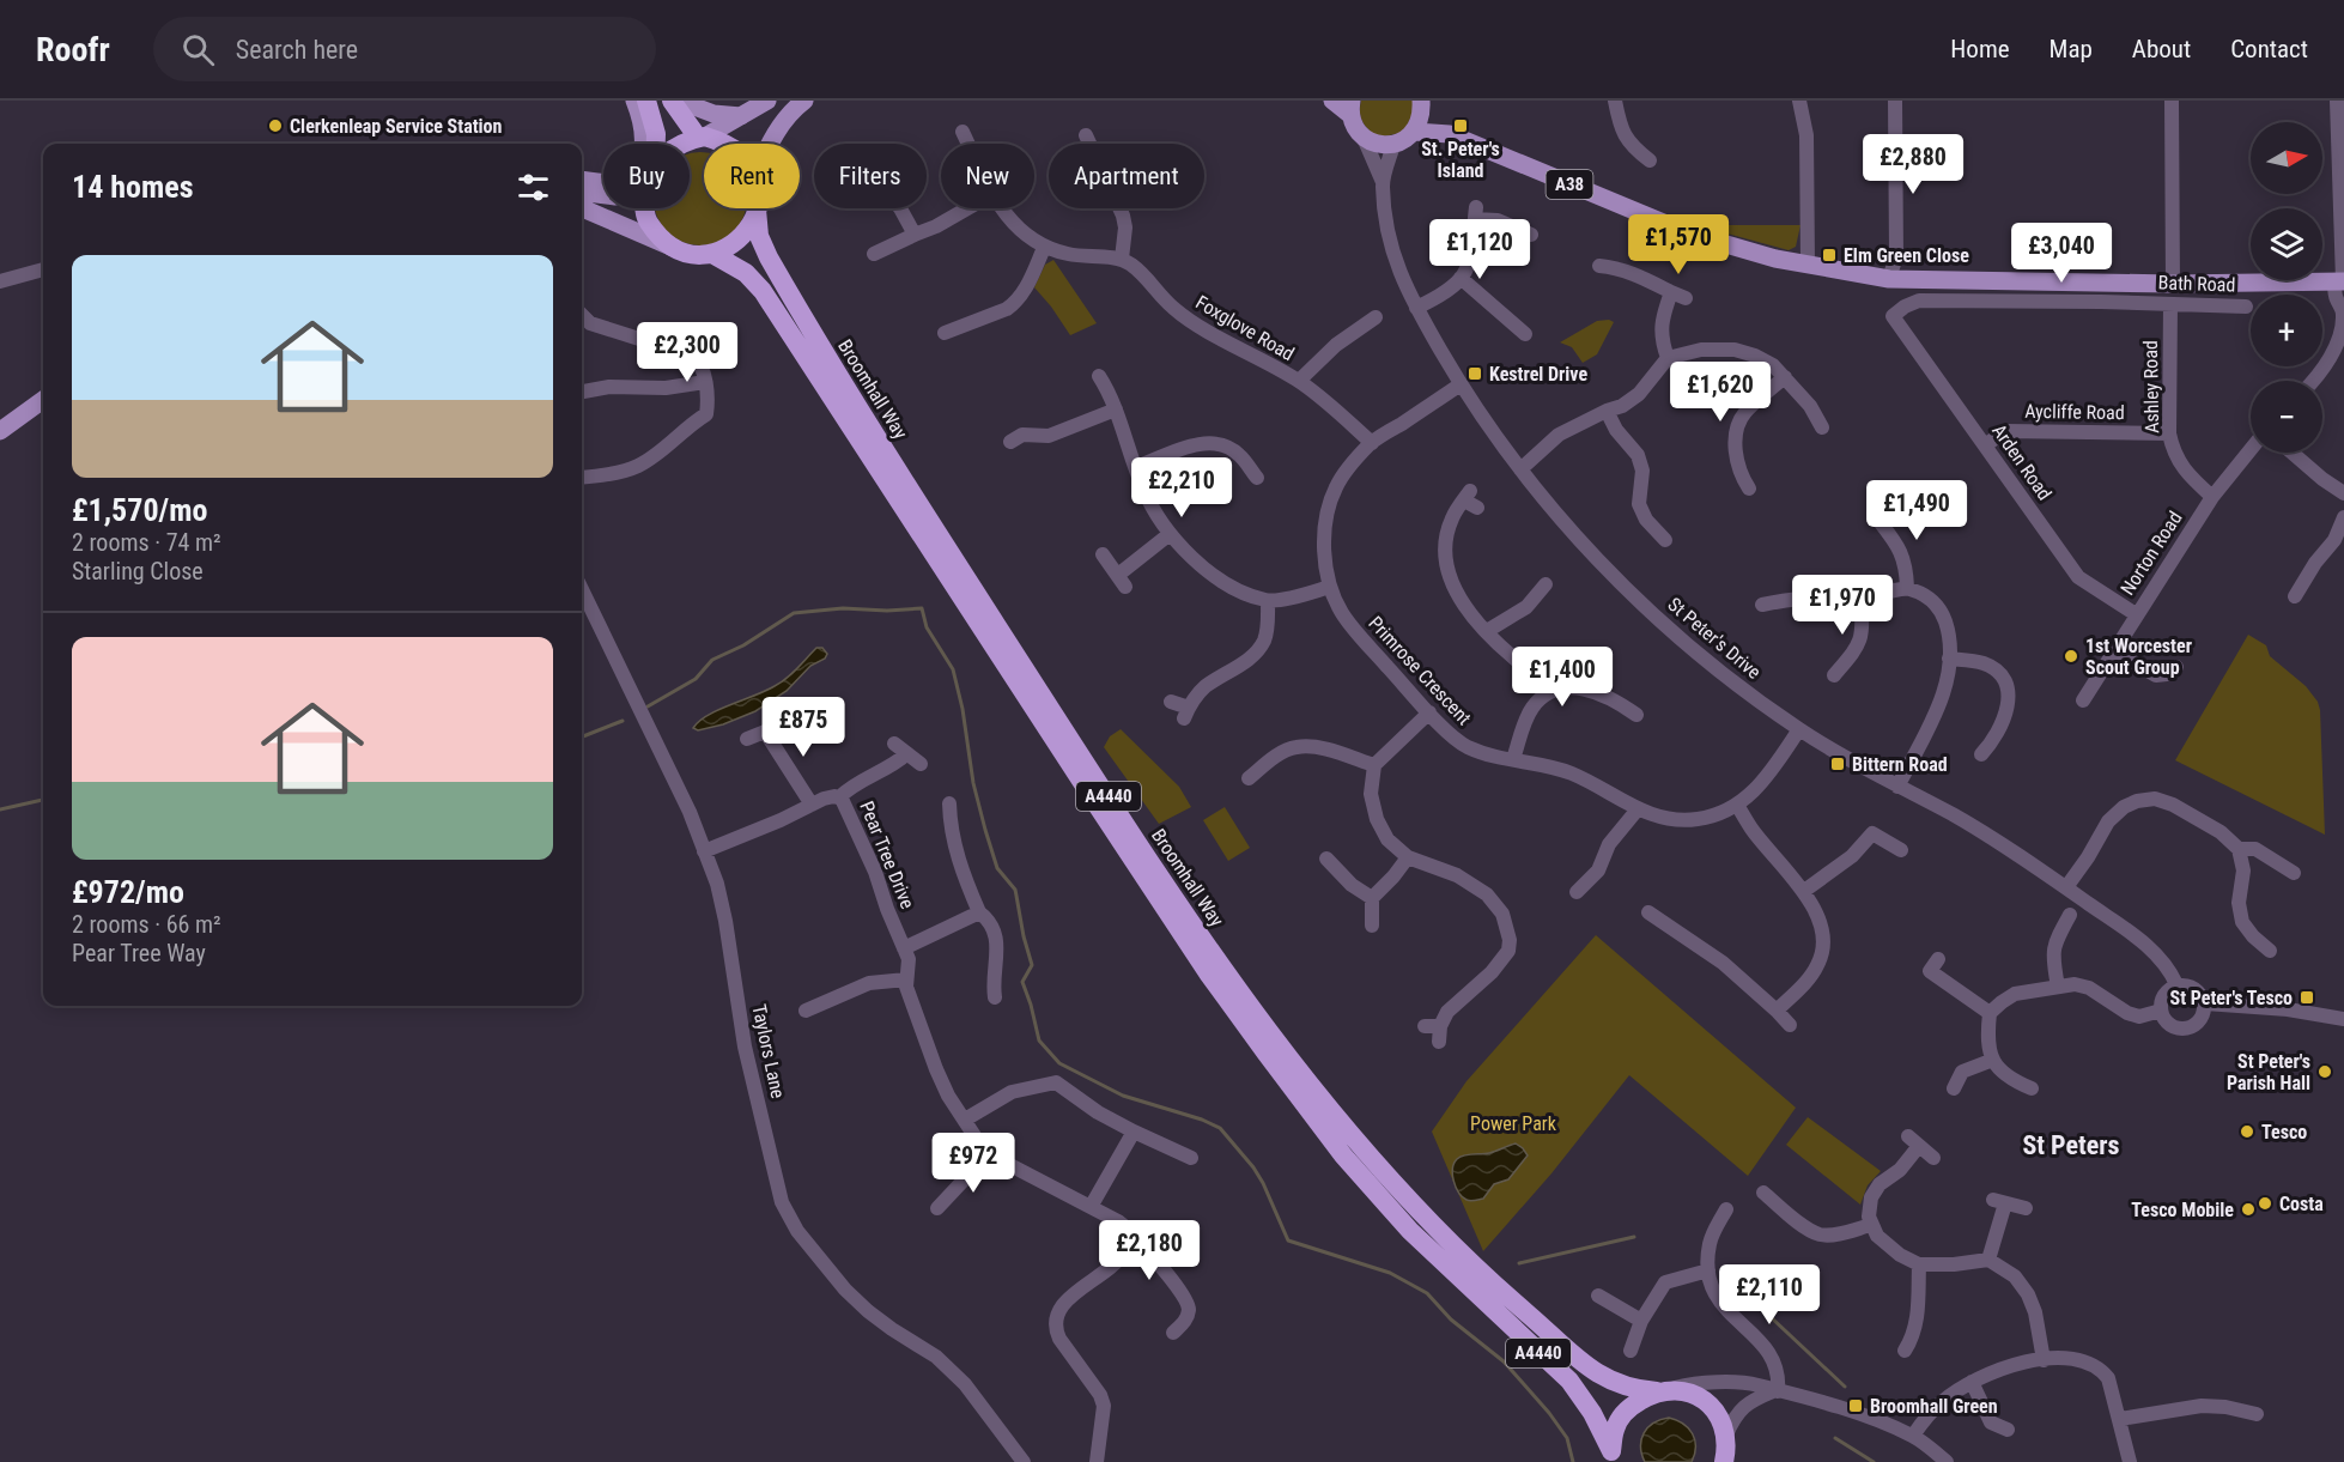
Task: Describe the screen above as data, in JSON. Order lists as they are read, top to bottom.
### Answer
{
  "streets": {
    "highway": ["Broomhall Way", "A4440"],
    "main road": ["A38", "Bath Road"],
    "street": [
      "Foxglove Road",
      "Ashley Road",
      "Aycliffe Road",
      "Arden Road",
      "Norton Road",
      "St Peter's Drive",
      "Primrose Crescent",
      "Pear Tree Drive",
      "Taylors Lane"
    ]
  },
  "crossings": [
    ["Bath Road", "Ashley Road"],
    ["Bath Road", "Arden Road"],
    ["Foxglove Road", "Primrose Crescent"],
    ["Ashley Road", "Aycliffe Road"],
    ["Ashley Road", "Norton Road"],
    ["Aycliffe Road", "Arden Road"],
    ["Arden Road", "Norton Road"],
    ["St Peter's Drive", "Primrose Crescent"],
    ["Pear Tree Drive", "Taylors Lane"]
  ],
  "districts": ["St Peters"],
  "parks": ["Power Park"],
  "places": {
    "other": [
      "Clerkenleap Service Station",
      "1st Worcester Scout Group",
      "St Peter's Parish Hall",
      "Tesco",
      "Costa",
      "Tesco Mobile"
    ],
    "transit": [
      "St. Peter's Island",
      "Elm Green Close",
      "Kestrel Drive",
      "Bittern Road",
      "St Peter's Tesco",
      "Broomhall Green"
    ]
  },
  "north": "right",
  "page": {
    "header": "Roofr",
    "search": "Search here",
    "nav": [
      "Home",
      "Map",
      "About",
      "Contact"
    ],
    "map_buttons": ["+", "−"],
    "price": [
      "£2,880",
      "£1,570",
      "£1,120",
      "£3,040",
      "£2,300",
      "£1,620",
      "£2,210",
      "£1,490",
      "£1,970",
      "£1,400",
      "£875",
      "£972",
      "£2,180",
      "£2,110"
    ],
    "chip": [
      "Buy",
      "Rent",
      "Filters",
      "New",
      "Apartment"
    ],
    "heading": "14 homes",
    "list": [
      {
        "name": "£1,570/mo",
        "note": "2 rooms · 74 m² · Starling Close"
      },
      {
        "name": "£972/mo",
        "note": "2 rooms · 66 m² · Pear Tree Way"
      }
    ]
  }
}
